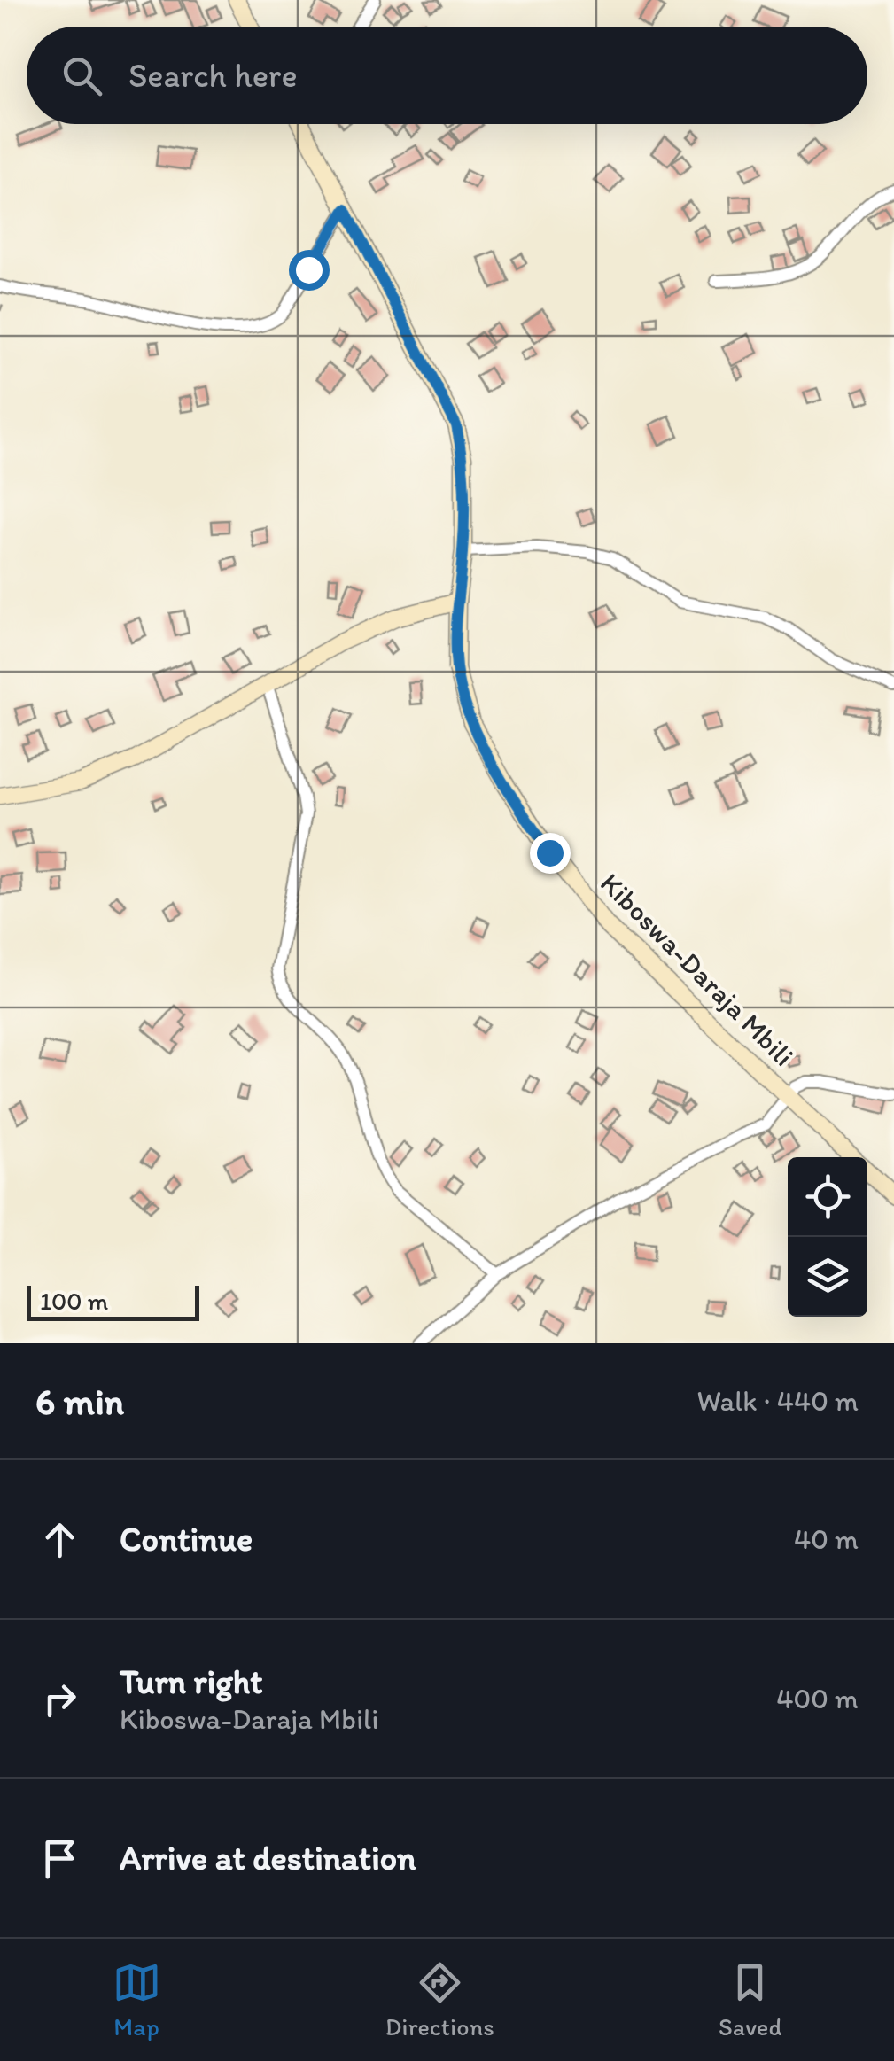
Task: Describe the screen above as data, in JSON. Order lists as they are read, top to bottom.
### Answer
{
  "streets": {
    "main road": ["Kiboswa-Daraja Mbili"]
  },
  "scale_bar": "100 m",
  "page": {
    "search": "Search here",
    "scale": "100 m",
    "heading": ["6 min", "Walk · 440 m"],
    "list": [
      ["Continue", "40 m"],
      ["Turn right", "Kiboswa-Daraja Mbili", "400 m"],
      "Arrive at destination"
    ],
    "nav": ["Map", "Directions", "Saved"]
  }
}
